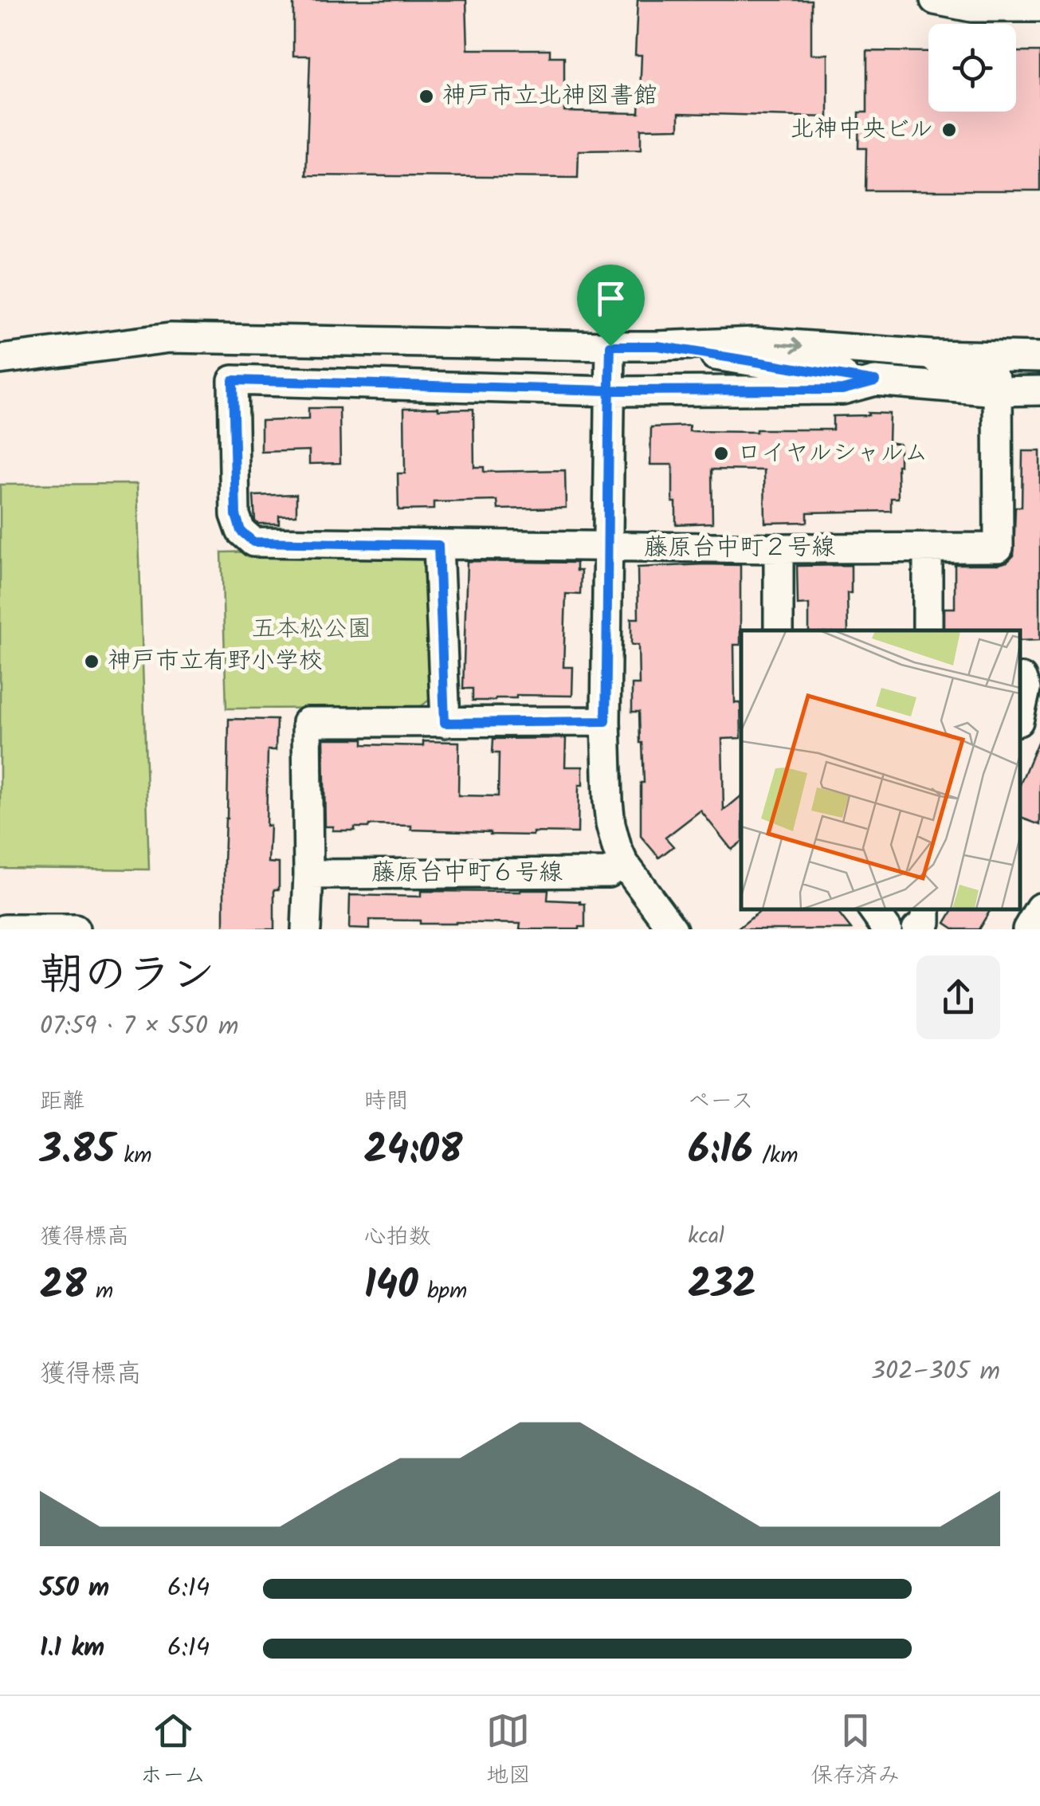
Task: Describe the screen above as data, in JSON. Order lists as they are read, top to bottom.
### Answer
{
  "streets": {
    "street": ["藤原台中町２号線", "藤原台中町６号線"]
  },
  "parks": ["五本松公園"],
  "places": [
    "神戸市立北神図書館",
    "北神中央ビル",
    "ロイヤルシャルム",
    "神戸市立有野小学校"
  ],
  "page": {
    "heading": ["朝のラン", "07:59 · 7 × 550 m"],
    "stats": [
      ["距離", "3.85 km"],
      ["時間", "24:08"],
      ["ペース", "6:16 /km"],
      ["獲得標高", "28 m"],
      ["心拍数", "140 bpm"],
      ["kcal", "232"]
    ],
    "chart": ["獲得標高", "302–305 m"],
    "list": [
      {
        "name": "550 m",
        "note": "6:14"
      },
      {
        "name": "1.1 km",
        "note": "6:14"
      }
    ],
    "tabs": ["ホーム", "地図", "保存済み"]
  }
}
